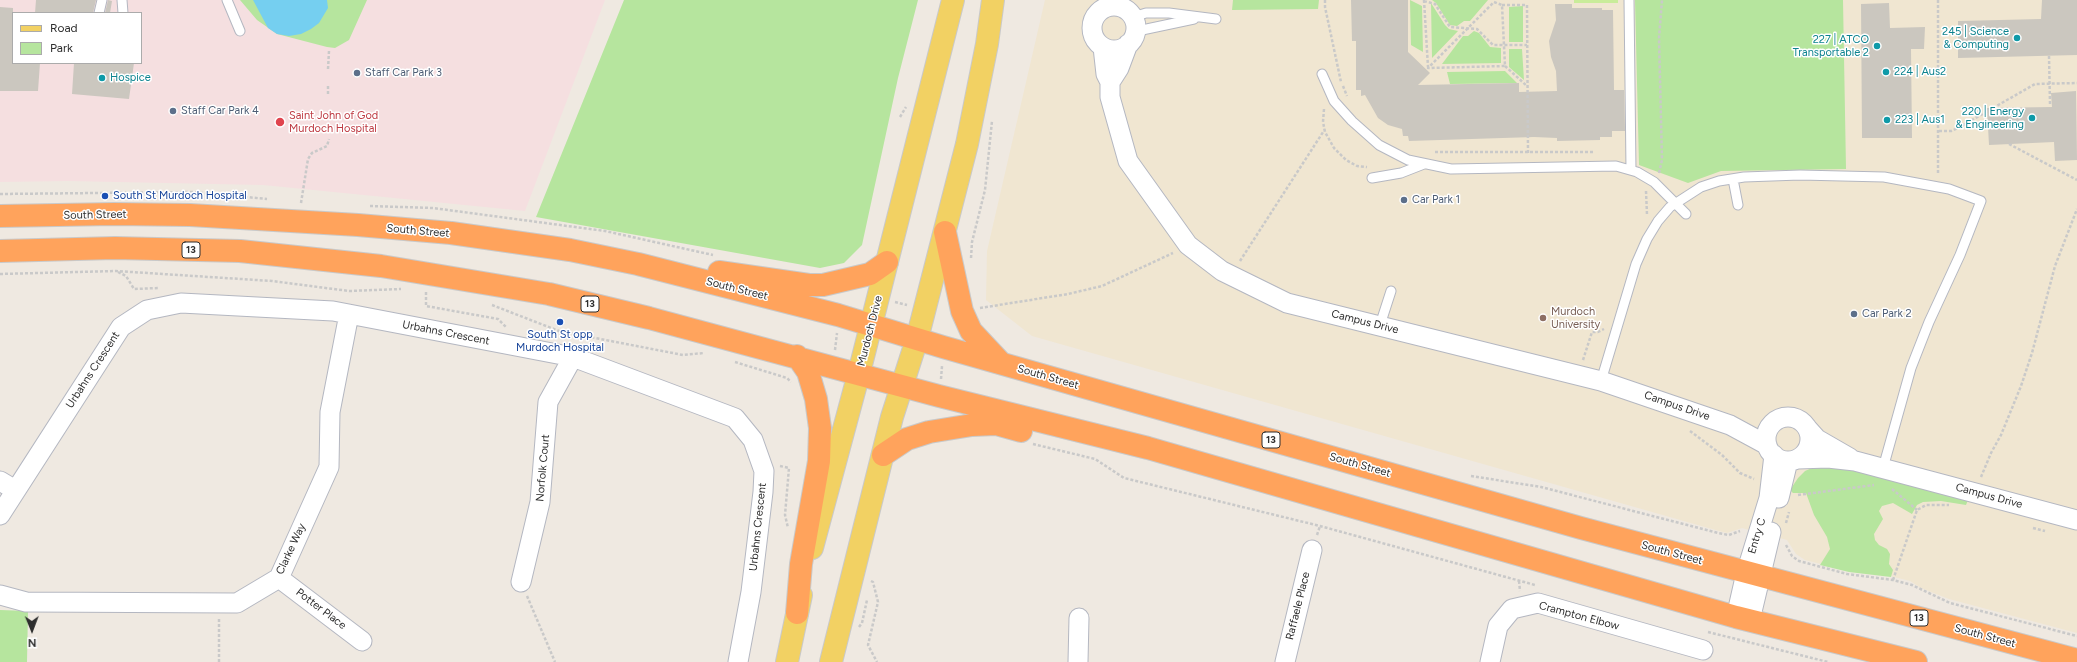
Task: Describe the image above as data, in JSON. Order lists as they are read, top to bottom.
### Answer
{
  "streets": {
    "highway": ["South Street", "13"],
    "main road": ["Murdoch Drive"],
    "street": [
      "Campus Drive",
      "Urbahns Crescent",
      "Norfolk Court",
      "Entry C",
      "Clarke Way",
      "Raffaele Place",
      "Potter Place",
      "Crampton Elbow"
    ]
  },
  "crossings": [
    ["South Street", "Murdoch Drive"],
    ["South Street", "Entry C"],
    ["13", "Murdoch Drive"],
    ["13", "Entry C"],
    ["Campus Drive", "Entry C"],
    ["Urbahns Crescent", "Norfolk Court"],
    ["Urbahns Crescent", "Clarke Way"],
    ["Clarke Way", "Potter Place"]
  ],
  "places": [
    "245 | Science & Computing",
    "227 | ATCO Transportable 2",
    "224 | Aus2",
    "Staff Car Park 3",
    "Hospice",
    "Staff Car Park 4",
    "220 | Energy & Engineering",
    "223 | Aus1",
    "Saint John of God Murdoch Hospital",
    "South St Murdoch Hospital",
    "Car Park 1",
    "Car Park 2",
    "Murdoch University",
    "South St opp Murdoch Hospital"
  ],
  "legend": ["Road", "Park"],
  "north": "bottom"
}
